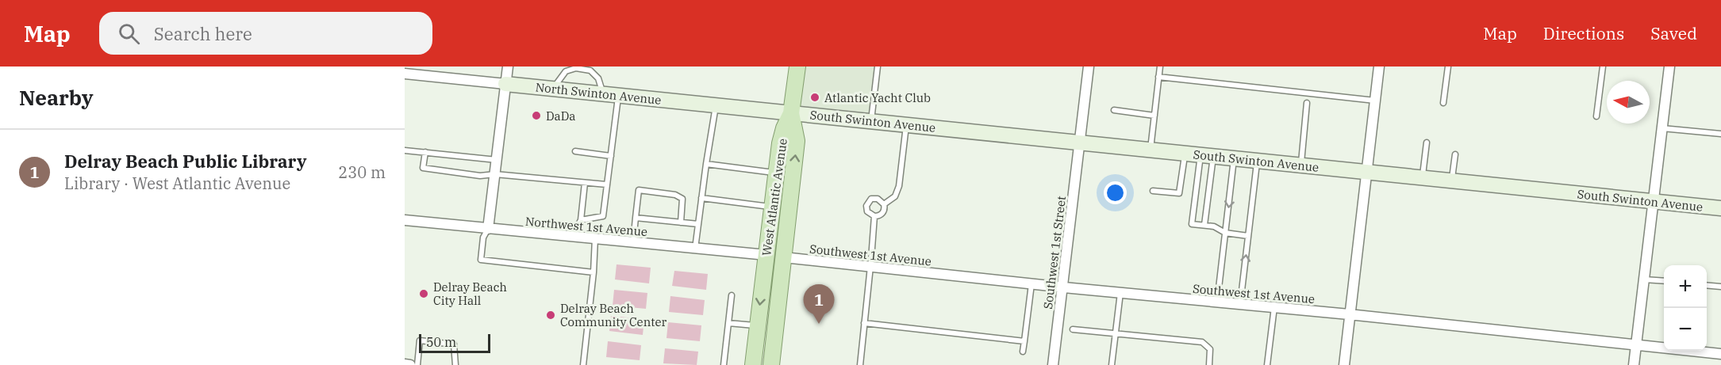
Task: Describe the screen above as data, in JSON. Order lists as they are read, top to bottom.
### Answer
{
  "streets": {
    "main road": ["West Atlantic Avenue"],
    "street": [
      "North Swinton Avenue",
      "South Swinton Avenue",
      "Northwest 1st Avenue",
      "Southwest 1st Street",
      "Southwest 1st Avenue"
    ]
  },
  "crossings": [
    ["North Swinton Avenue", "South Swinton Avenue"],
    ["North Swinton Avenue", "West Atlantic Avenue"],
    ["South Swinton Avenue", "West Atlantic Avenue"],
    ["South Swinton Avenue", "Southwest 1st Street"],
    ["West Atlantic Avenue", "Northwest 1st Avenue"],
    ["West Atlantic Avenue", "Southwest 1st Avenue"],
    ["Southwest 1st Street", "Southwest 1st Avenue"]
  ],
  "places": [
    "Atlantic Yacht Club",
    "DaDa",
    "Delray Beach City Hall",
    "Delray Beach Community Center"
  ],
  "scale_bar": "50 m",
  "north": "left",
  "page": {
    "header": "Map",
    "search": "Search here",
    "nav": ["Map", "Directions", "Saved"],
    "heading": "Nearby",
    "list": [
      {
        "mark": "1",
        "name": "Delray Beach Public Library",
        "note": "Library · West Atlantic Avenue",
        "value": "230 m"
      }
    ],
    "map_buttons": ["+", "−"],
    "pins": "1",
    "scale": "50 m"
  }
}
